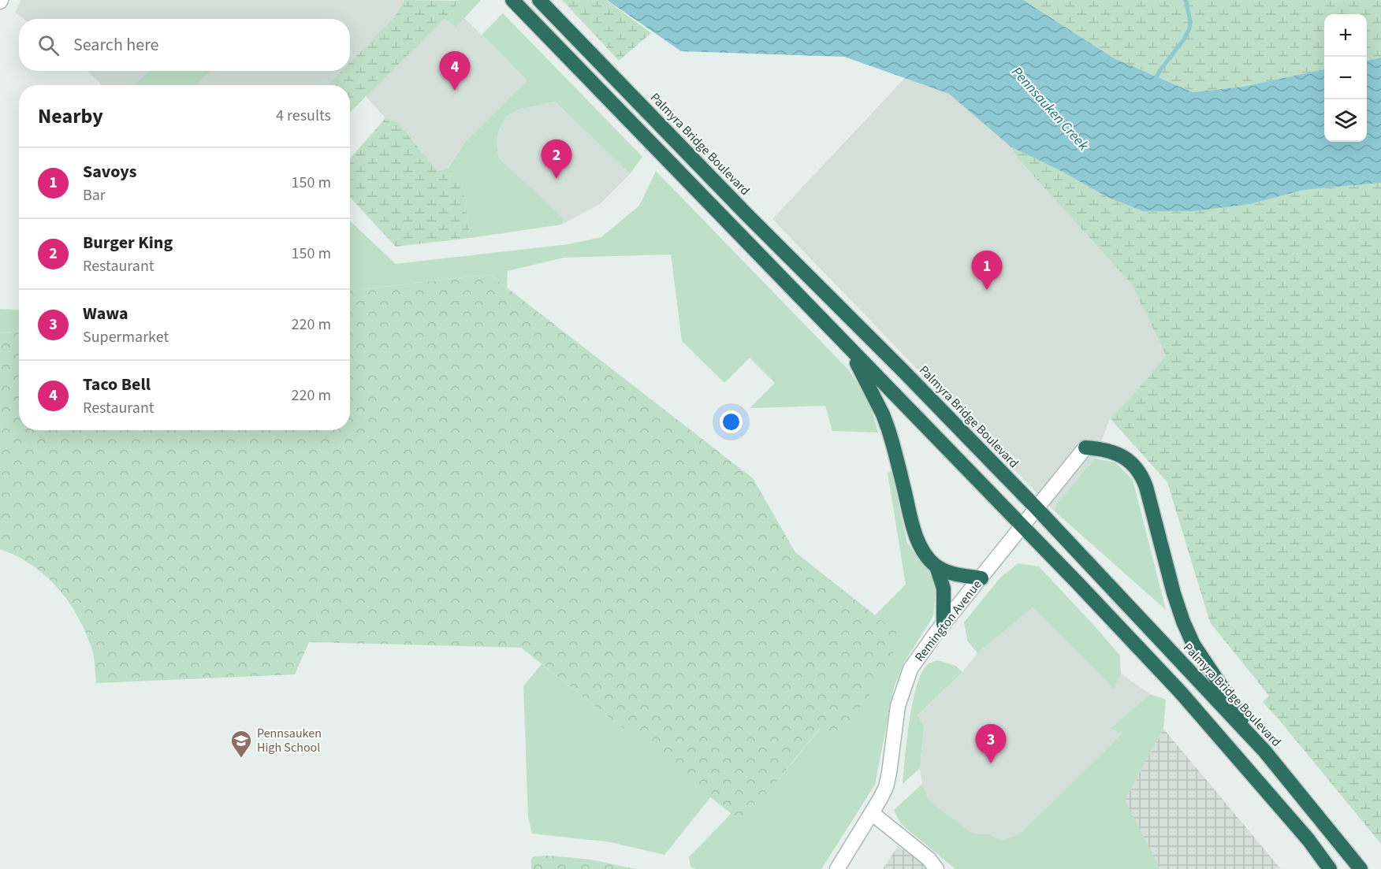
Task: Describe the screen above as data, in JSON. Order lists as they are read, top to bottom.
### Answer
{
  "streets": {
    "highway": ["Palmyra Bridge Boulevard"],
    "street": ["Remington Avenue"]
  },
  "crossings": [
    ["Palmyra Bridge Boulevard", "Remington Avenue"]
  ],
  "water": ["Pennsauken Creek"],
  "places": {
    "school or university": ["Pennsauken High School"]
  },
  "page": {
    "map_buttons": ["+", "−"],
    "search": "Search here",
    "pins": [
      "4",
      "2",
      "1",
      "3"
    ],
    "heading": ["Nearby", "4 results"],
    "list": [
      {
        "mark": "1",
        "name": "Savoys",
        "note": "Bar",
        "value": "150 m"
      },
      {
        "mark": "2",
        "name": "Burger King",
        "note": "Restaurant",
        "value": "150 m"
      },
      {
        "mark": "3",
        "name": "Wawa",
        "note": "Supermarket",
        "value": "220 m"
      },
      {
        "mark": "4",
        "name": "Taco Bell",
        "note": "Restaurant",
        "value": "220 m"
      }
    ]
  }
}
